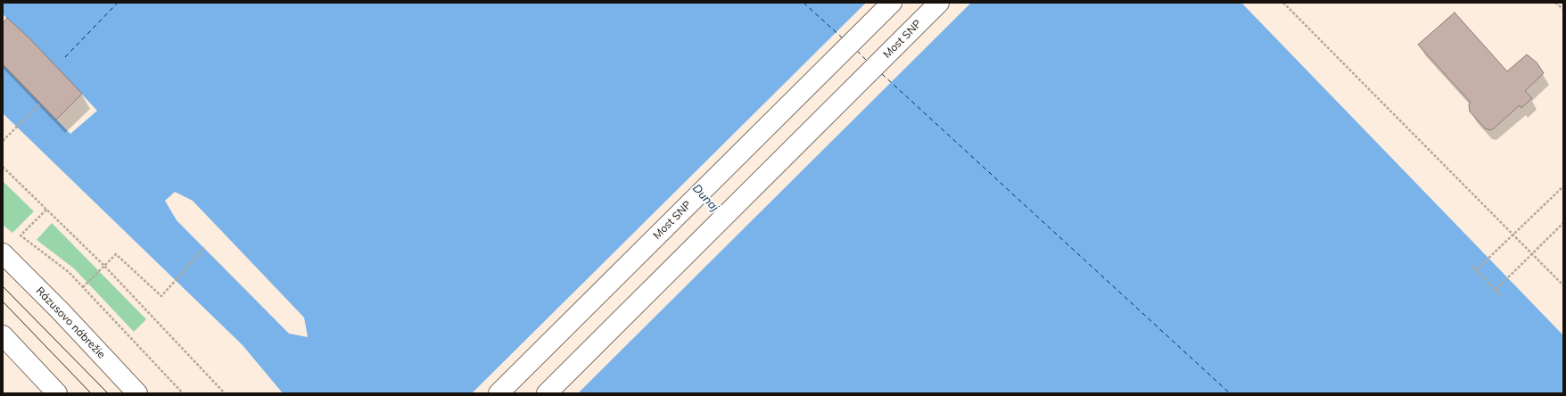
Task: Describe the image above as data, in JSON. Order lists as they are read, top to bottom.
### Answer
{
  "streets": {
    "main road": ["Most SNP", "Rázusovo nábrežie"]
  },
  "water": ["Dunaj"]
}
